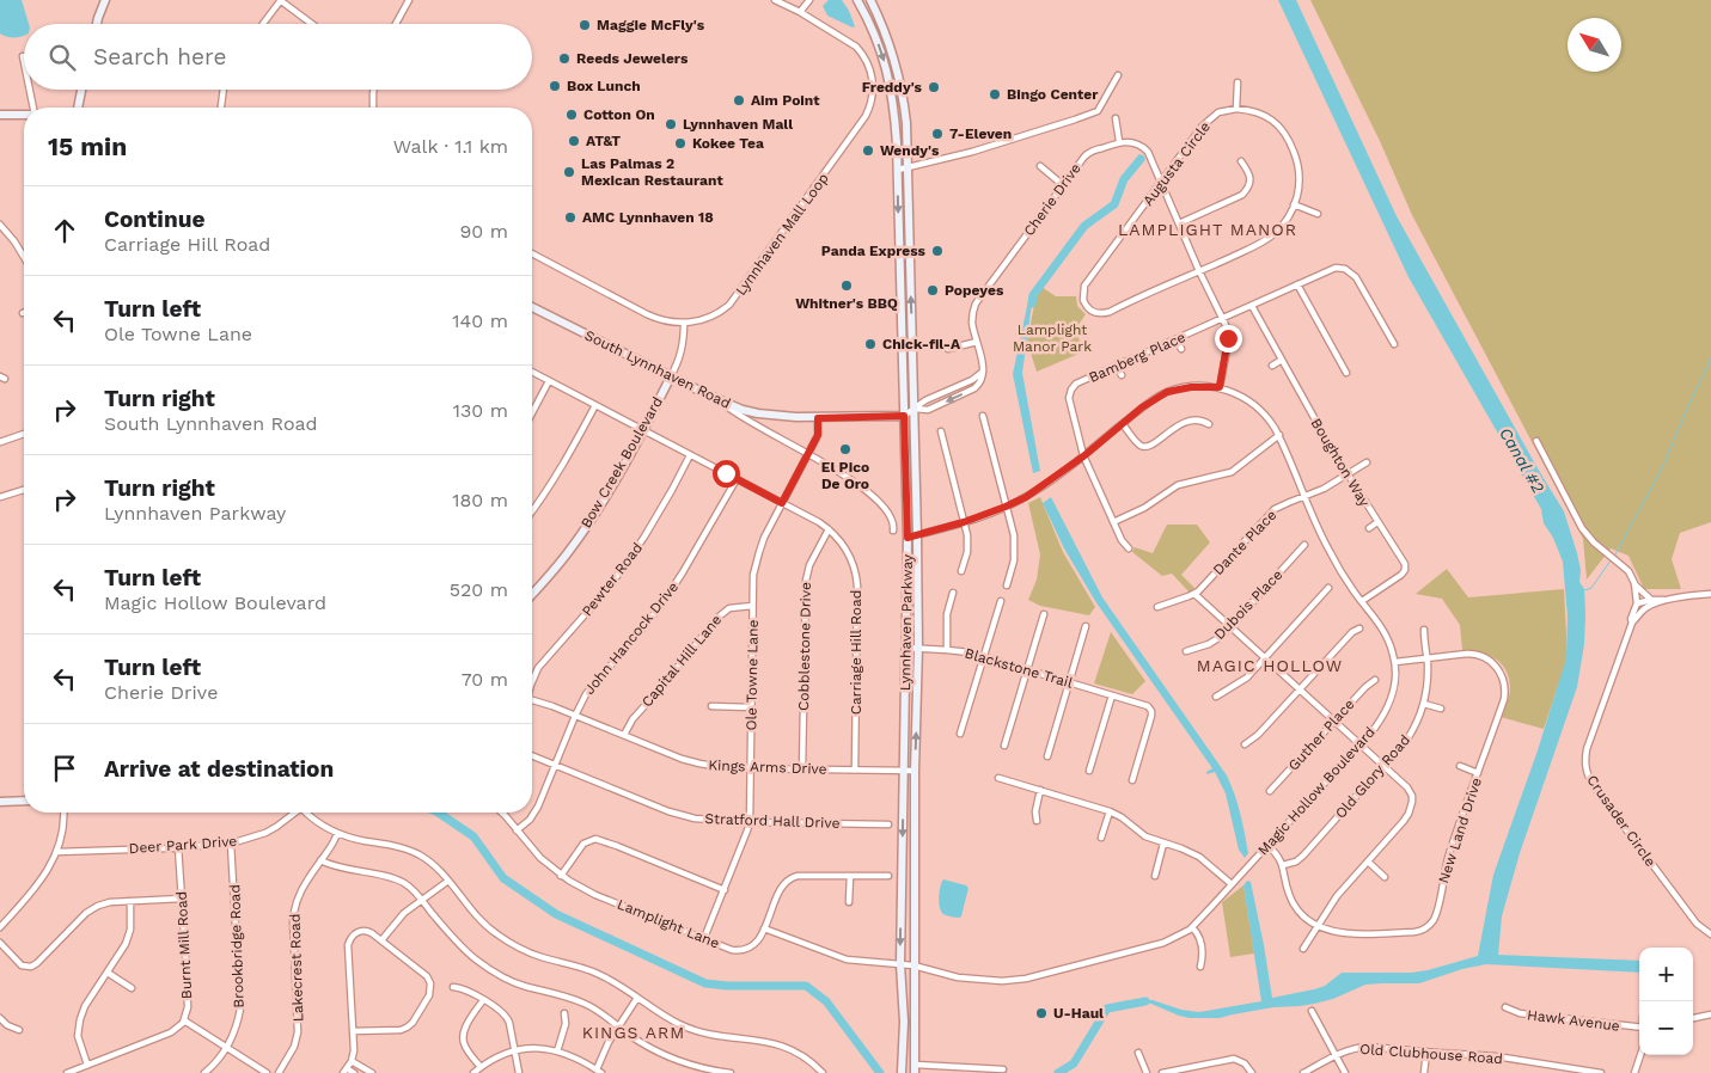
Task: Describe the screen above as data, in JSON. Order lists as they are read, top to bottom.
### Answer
{
  "streets": {
    "main road": ["South Lynnhaven Road", "Bow Creek Boulevard", "Lynnhaven Parkway"],
    "street": [
      "Augusta Circle",
      "Cherie Drive",
      "Lynnhaven Mall Loop",
      "Bamberg Place",
      "Boughton Way",
      "Dante Place",
      "Pewter Road",
      "Dubois Place",
      "John Hancock Drive",
      "Cobblestone Drive",
      "Carriage Hill Road",
      "Capital Hill Lane",
      "Blackstone Trail",
      "Ole Towne Lane",
      "Guther Place",
      "Kings Arms Drive",
      "Old Glory Road",
      "Magic Hollow Boulevard",
      "Stratford Hall Drive",
      "Crusader Circle",
      "New Land Drive",
      "Deer Park Drive",
      "Lamplight Lane",
      "Burnt Mill Road",
      "Brookbridge Road",
      "Lakecrest Road",
      "Hawk Avenue",
      "Old Clubhouse Road"
    ]
  },
  "crossings": [
    ["Bamberg Place", "Boughton Way"],
    ["Bamberg Place", "Magic Hollow Boulevard"],
    ["South Lynnhaven Road", "Bow Creek Boulevard"],
    ["South Lynnhaven Road", "Lynnhaven Parkway"],
    ["South Lynnhaven Road", "Ole Towne Lane"],
    ["Bow Creek Boulevard", "Carriage Hill Road"],
    ["Boughton Way", "Dante Place"],
    ["Boughton Way", "Magic Hollow Boulevard"],
    ["Dante Place", "Magic Hollow Boulevard"],
    ["Pewter Road", "Carriage Hill Road"],
    ["Lynnhaven Parkway", "Blackstone Trail"],
    ["Lynnhaven Parkway", "Kings Arms Drive"],
    ["Lynnhaven Parkway", "Magic Hollow Boulevard"],
    ["John Hancock Drive", "Carriage Hill Road"],
    ["John Hancock Drive", "Kings Arms Drive"],
    ["John Hancock Drive", "Stratford Hall Drive"],
    ["John Hancock Drive", "Lamplight Lane"],
    ["Cobblestone Drive", "Carriage Hill Road"],
    ["Cobblestone Drive", "Kings Arms Drive"],
    ["Carriage Hill Road", "Ole Towne Lane"],
    ["Carriage Hill Road", "Kings Arms Drive"],
    ["Capital Hill Lane", "Ole Towne Lane"],
    ["Capital Hill Lane", "Kings Arms Drive"],
    ["Ole Towne Lane", "Kings Arms Drive"],
    ["Ole Towne Lane", "Stratford Hall Drive"],
    ["Ole Towne Lane", "Lamplight Lane"],
    ["Old Glory Road", "New Land Drive"],
    ["Magic Hollow Boulevard", "New Land Drive"],
    ["Deer Park Drive", "Burnt Mill Road"],
    ["Deer Park Drive", "Brookbridge Road"]
  ],
  "districts": ["LAMPLIGHT MANOR", "MAGIC HOLLOW", "KINGS ARM"],
  "water": ["Canal #2"],
  "parks": ["Lamplight Manor Park"],
  "places": [
    "Maggie McFly's",
    "Reeds Jewelers",
    "Box Lunch",
    "Freddy's",
    "Bingo Center",
    "Aim Point",
    "Cotton On",
    "Lynnhaven Mall",
    "7-Eleven",
    "AT&T",
    "Kokee Tea",
    "Wendy's",
    "Las Palmas 2 Mexican Restaurant",
    "AMC Lynnhaven 18",
    "Panda Express",
    "Whitner's BBQ",
    "Popeyes",
    "Chick-fil-A",
    "El Pico De Oro",
    "U-Haul"
  ],
  "north": "top left",
  "page": {
    "search": "Search here",
    "heading": ["15 min", "Walk · 1.1 km"],
    "list": [
      ["Continue", "Carriage Hill Road", "90 m"],
      ["Turn left", "Ole Towne Lane", "140 m"],
      ["Turn right", "South Lynnhaven Road", "130 m"],
      ["Turn right", "Lynnhaven Parkway", "180 m"],
      ["Turn left", "Magic Hollow Boulevard", "520 m"],
      ["Turn left", "Cherie Drive", "70 m"],
      "Arrive at destination"
    ],
    "map_buttons": ["+", "−"]
  }
}
